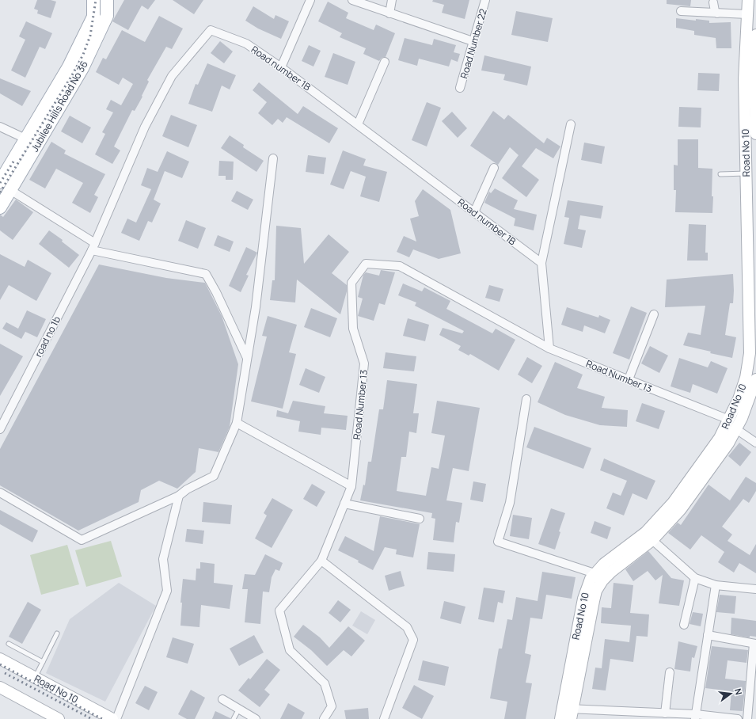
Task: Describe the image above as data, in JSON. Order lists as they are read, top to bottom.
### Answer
{
  "streets": {
    "main road": ["Jubilee Hills Road No 36", "Road No 10"],
    "street": [
      "Road Number 22",
      "Road number 1B",
      "road no 1b",
      "Road Number 13"
    ]
  },
  "crossings": [
    ["Road number 1B", "road no 1b"],
    ["Road No 10", "Road Number 13"]
  ],
  "north": "right"
}
